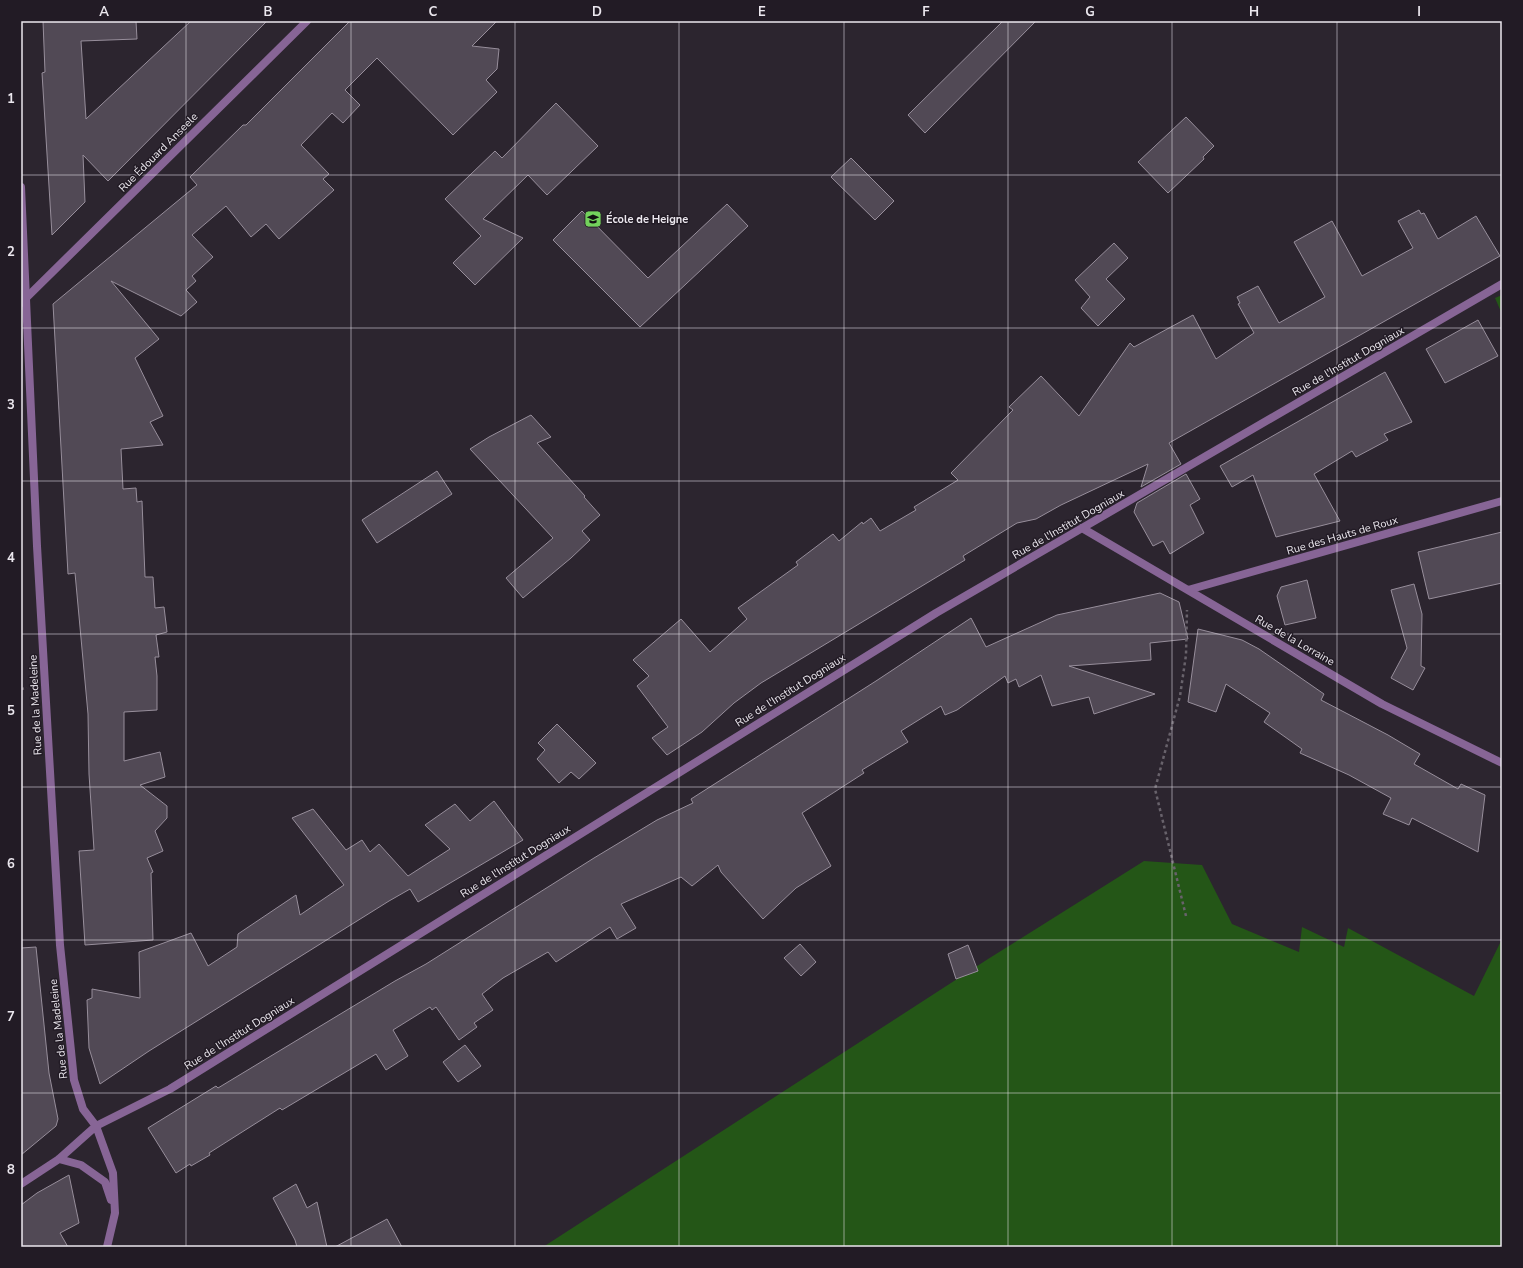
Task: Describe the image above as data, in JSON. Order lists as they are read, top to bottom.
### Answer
{
  "streets": {
    "street": [
      "Rue Édouard Anseele",
      "Rue de l'Institut Dogniaux",
      "Rue des Hauts de Roux",
      "Rue de la Lorraine",
      "Rue de la Madeleine"
    ]
  },
  "crossings": [
    ["Rue Édouard Anseele", "Rue de la Madeleine"],
    ["Rue de l'Institut Dogniaux", "Rue de la Lorraine"],
    ["Rue de l'Institut Dogniaux", "Rue de la Madeleine"],
    ["Rue des Hauts de Roux", "Rue de la Lorraine"]
  ],
  "places": {
    "school or university": ["École de Heigne"]
  },
  "grid": {
    "columns": [
      "A",
      "B",
      "C",
      "D",
      "E",
      "F",
      "G",
      "H",
      "I"
    ],
    "rows": [
      "1",
      "2",
      "3",
      "4",
      "5",
      "6",
      "7",
      "8"
    ]
  }
}
